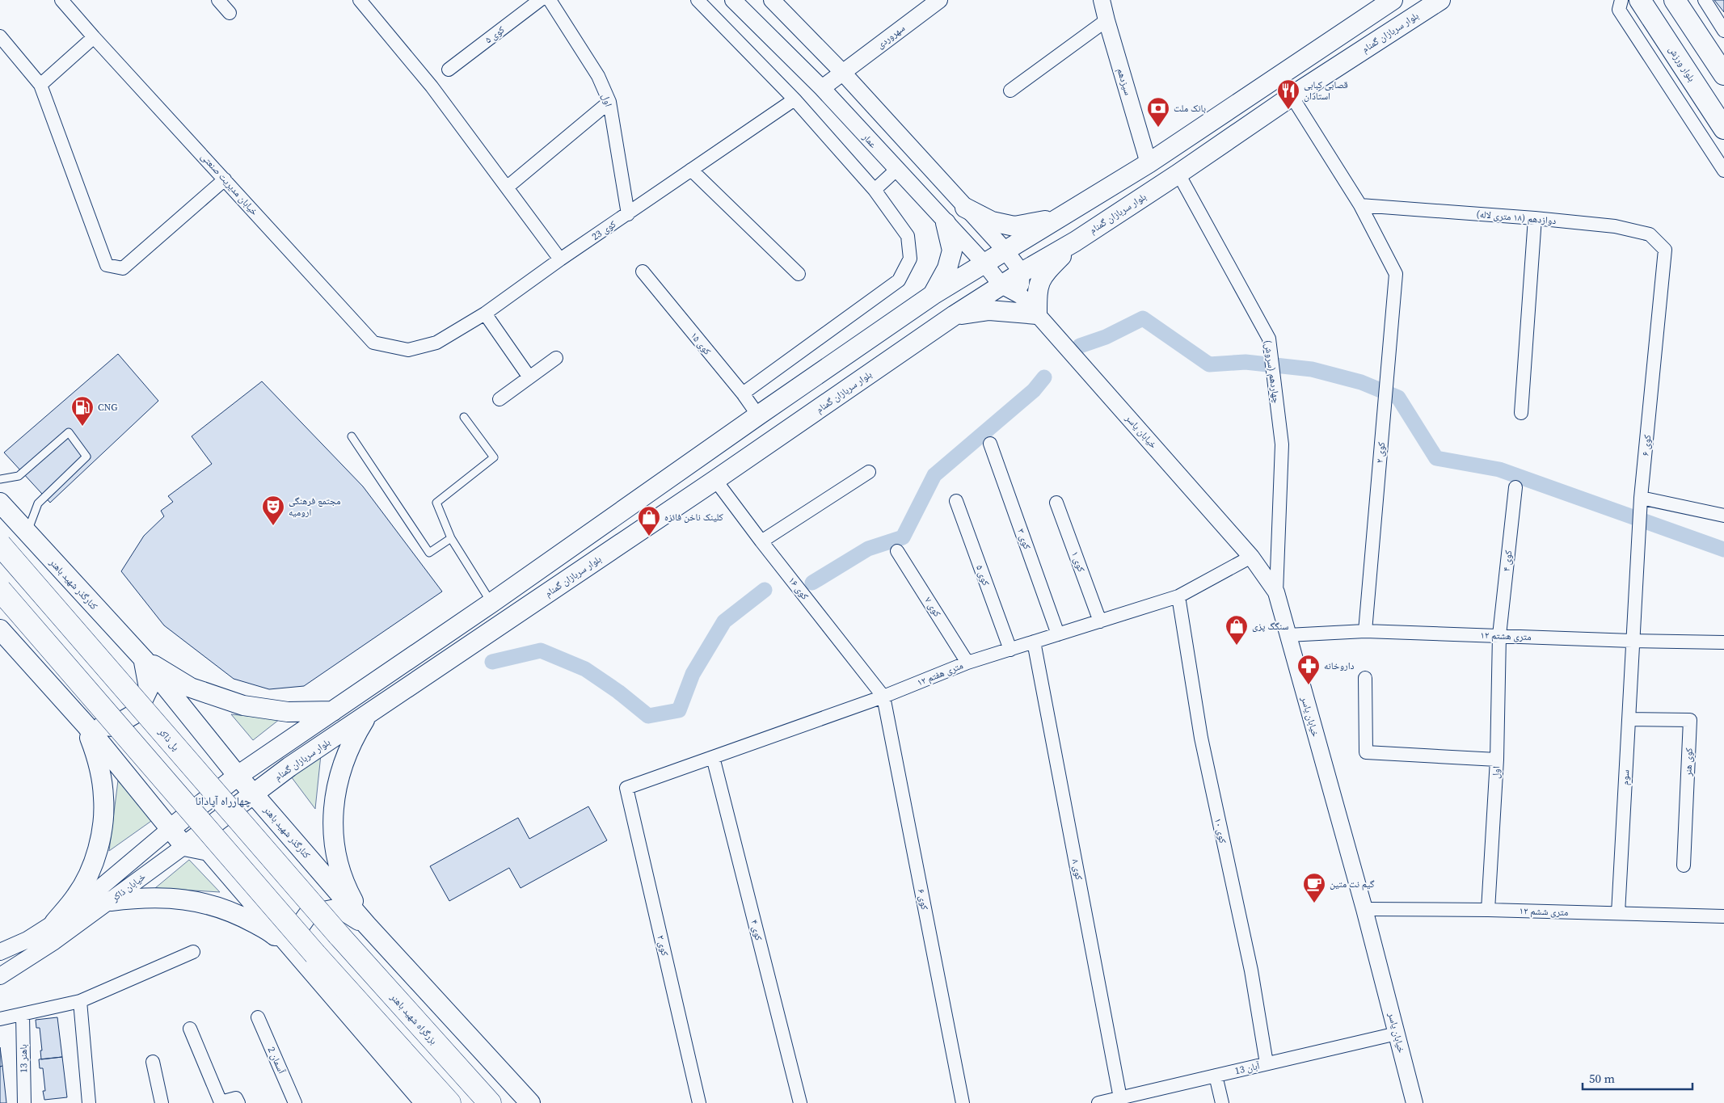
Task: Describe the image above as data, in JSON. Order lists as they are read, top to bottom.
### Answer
{
  "streets": {
    "highway": ["پل ذاکر", "بزرگراه شهید باهنر"],
    "main road": [
      "بلوار سربازان گمنام",
      "بلوار ورزش",
      "کنارگذر شهید باهنر",
      "خیابان ذاکر"
    ],
    "street": [
      "کوی ۵",
      "سهروردی",
      "سیزدهم",
      "اول",
      "عمار",
      "خیابان مدیریت صنعتی",
      "دوازدهم (۱۸ متری لاله)",
      "کوی 23",
      "کوی ۱۵",
      "چهاردهم (سروش)",
      "خیابان یاسر",
      "کوی ۶",
      "کوی ۲",
      "کوی ۳",
      "کوی ۴",
      "کوی ۱",
      "کوی ۱۶",
      "کوی ۷",
      "۱۲ متری هشتم",
      "۱۲ متری هفتم",
      "کوی هنر",
      "سوم",
      "کوی ۱۰",
      "کوی ۸",
      "۱۲ متری ششم",
      "باهنر 13",
      "آسمان 2",
      "13 آبان"
    ]
  },
  "crossings": [
    ["بلوار سربازان گمنام", "عمار"],
    ["بلوار سربازان گمنام", "چهاردهم (سروش)"],
    ["بلوار سربازان گمنام", "خیابان یاسر"],
    ["بلوار سربازان گمنام", "کنارگذر شهید باهنر"],
    ["بلوار سربازان گمنام", "کوی ۱۶"],
    ["بلوار سربازان گمنام", "خیابان ذاکر"],
    ["کوی ۵", "۱۲ متری هفتم"],
    ["سهروردی", "عمار"],
    ["اول", "کوی 23"],
    ["اول", "کوی ۴"],
    ["اول", "۱۲ متری هشتم"],
    ["اول", "۱۲ متری ششم"],
    ["عمار", "خیابان یاسر"],
    ["خیابان مدیریت صنعتی", "کوی 23"],
    ["دوازدهم (۱۸ متری لاله)", "کوی ۶"],
    ["دوازدهم (۱۸ متری لاله)", "کوی ۲"],
    ["چهاردهم (سروش)", "خیابان یاسر"],
    ["خیابان یاسر", "۱۲ متری هشتم"],
    ["خیابان یاسر", "۱۲ متری هفتم"],
    ["خیابان یاسر", "۱۲ متری ششم"],
    ["خیابان یاسر", "13 آبان"],
    ["کوی ۶", "کوی ۱۶"],
    ["کوی ۶", "۱۲ متری هشتم"],
    ["کوی ۶", "۱۲ متری هفتم"],
    ["کوی ۶", "سوم"],
    ["کوی ۲", "۱۲ متری هشتم"],
    ["کوی ۲", "۱۲ متری هفتم"],
    ["کوی ۳", "۱۲ متری هفتم"],
    ["کوی ۴", "۱۲ متری هشتم"],
    ["کوی ۴", "۱۲ متری هفتم"],
    ["کوی ۱", "۱۲ متری هفتم"],
    ["کنارگذر شهید باهنر", "خیابان ذاکر"],
    ["کوی ۱۶", "۱۲ متری هفتم"],
    ["کوی ۷", "۱۲ متری هفتم"],
    ["۱۲ متری هشتم", "سوم"],
    ["۱۲ متری هفتم", "کوی ۱۰"],
    ["۱۲ متری هفتم", "کوی ۸"],
    ["پل ذاکر", "بزرگراه شهید باهنر"],
    ["کوی هنر", "سوم"],
    ["سوم", "۱۲ متری ششم"],
    ["کوی ۱۰", "13 آبان"],
    ["کوی ۸", "13 آبان"]
  ],
  "districts": ["چهارراه آپادانا"],
  "places": {
    "restaurant": ["قصابی کبابی استادان"],
    "bank": ["بانک ملت"],
    "fuel station": ["CNG"],
    "theatre": ["مجتمع فرهنگی ارومیه"],
    "shop": ["کلینک ناخن فائزه", "سنگگ پزی"],
    "pharmacy": ["داروخانه"],
    "cafe": ["گیم نت متین"]
  },
  "scale_bar": "50 m"
}
